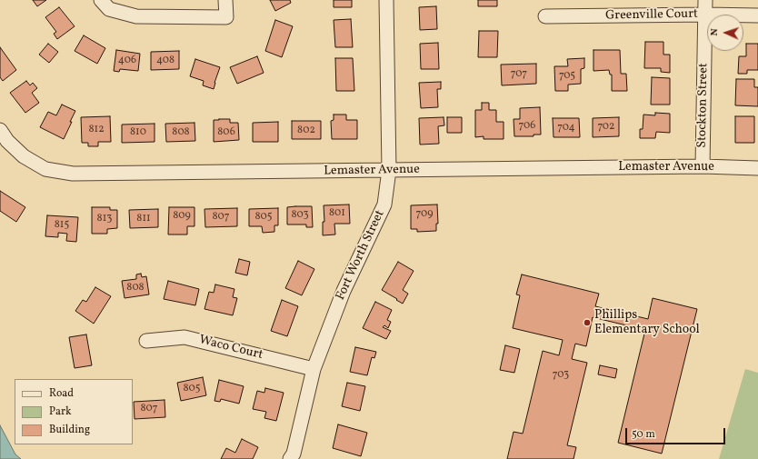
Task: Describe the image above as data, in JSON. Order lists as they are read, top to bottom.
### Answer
{
  "streets": {
    "street": [
      "Greenville Court",
      "Stockton Street",
      "Lemaster Avenue",
      "Fort Worth Street",
      "Waco Court"
    ]
  },
  "crossings": [
    ["Greenville Court", "Stockton Street"],
    ["Stockton Street", "Lemaster Avenue"],
    ["Lemaster Avenue", "Fort Worth Street"],
    ["Fort Worth Street", "Waco Court"]
  ],
  "places": ["Phillips Elementary School"],
  "house_numbers": [
    "406",
    "408",
    "707",
    "705",
    "706",
    "702",
    "704",
    "812",
    "802",
    "810",
    "808",
    "806",
    "801",
    "709",
    "803",
    "809",
    "807",
    "805",
    "813",
    "811",
    "815",
    "808",
    "703",
    "805",
    "807"
  ],
  "legend": ["Road", "Park", "Building"],
  "scale_bar": "50 m",
  "north": "left"
}
